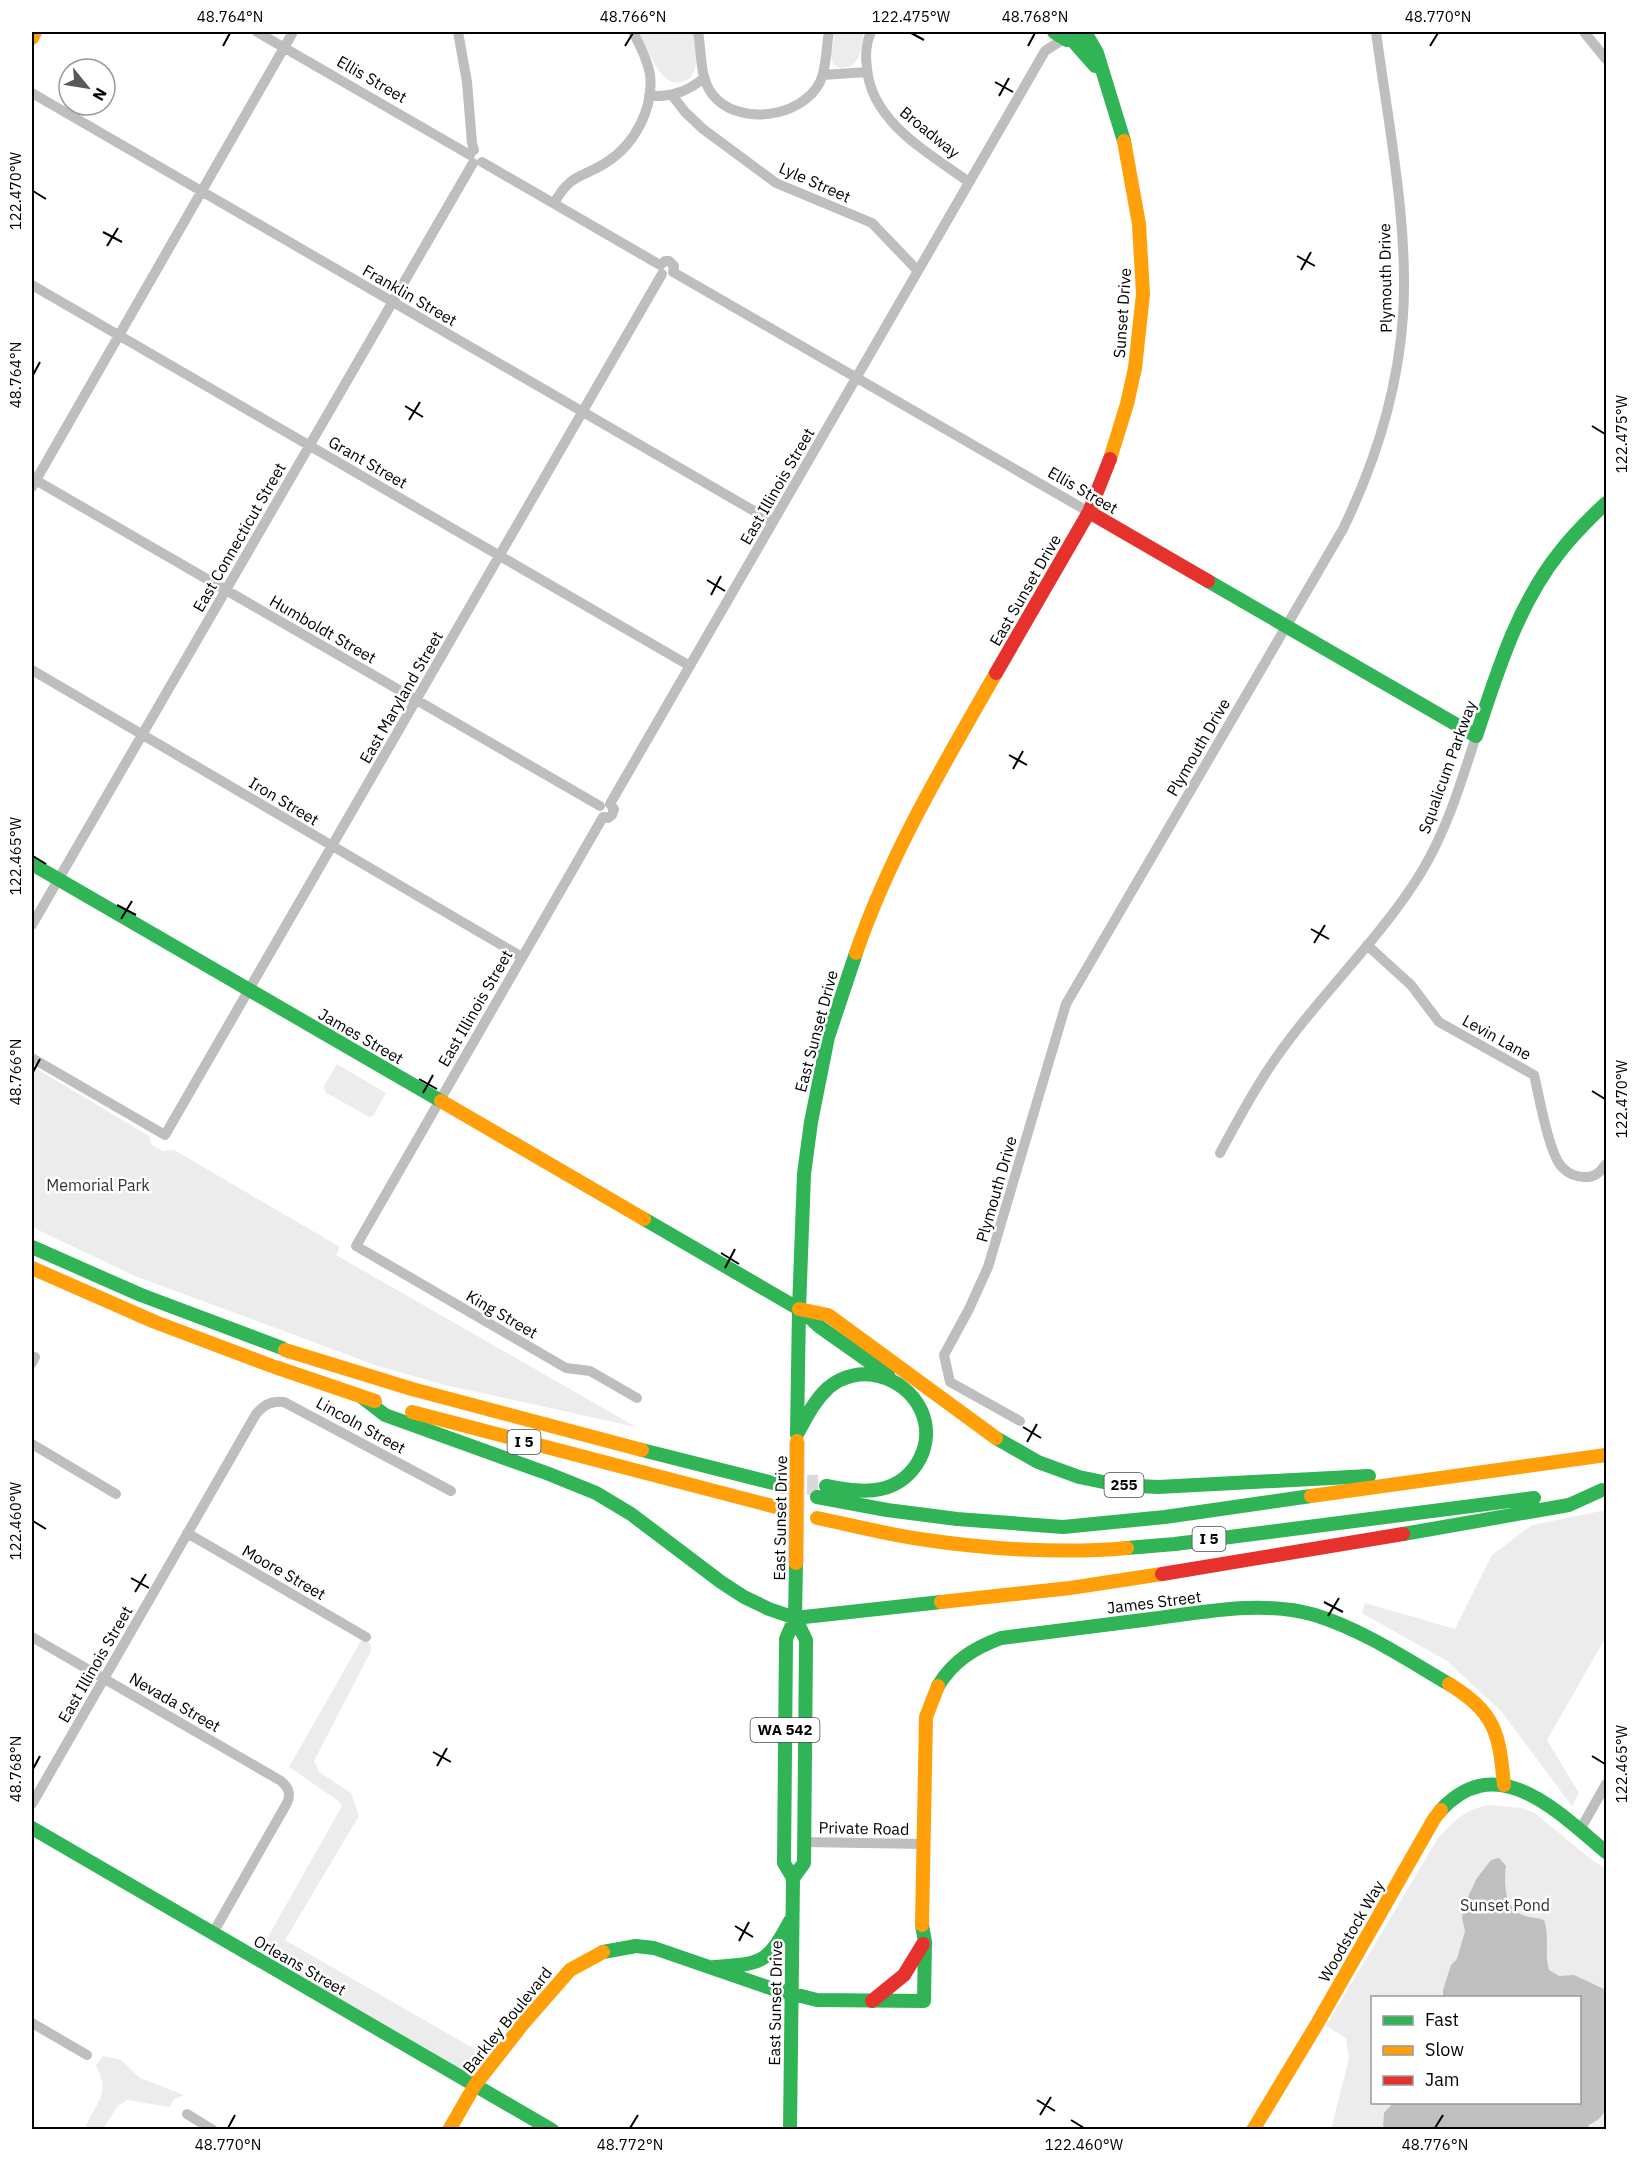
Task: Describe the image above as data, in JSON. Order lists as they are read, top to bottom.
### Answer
{
  "streets": {
    "main road": [
      "Ellis Street",
      "Sunset Drive",
      "East Sunset Drive",
      "Squalicum Parkway",
      "James Street",
      "I 5",
      "255",
      "WA 542",
      "Woodstock Way",
      "Orleans Street",
      "Barkley Boulevard"
    ],
    "street": [
      "Broadway",
      "Lyle Street",
      "Plymouth Drive",
      "Franklin Street",
      "Grant Street",
      "East Illinois Street",
      "East Connecticut Street",
      "Humboldt Street",
      "East Maryland Street",
      "Iron Street",
      "Levin Lane",
      "King Street",
      "Lincoln Street",
      "Moore Street",
      "Nevada Street",
      "Private Road"
    ]
  },
  "crossings": [
    ["Ellis Street", "Plymouth Drive"],
    ["Ellis Street", "Sunset Drive"],
    ["Ellis Street", "East Illinois Street"],
    ["Ellis Street", "East Connecticut Street"],
    ["Ellis Street", "East Sunset Drive"],
    ["Ellis Street", "East Maryland Street"],
    ["Ellis Street", "Squalicum Parkway"],
    ["Broadway", "East Illinois Street"],
    ["Lyle Street", "East Illinois Street"],
    ["Franklin Street", "East Illinois Street"],
    ["Franklin Street", "East Connecticut Street"],
    ["Franklin Street", "East Maryland Street"],
    ["Sunset Drive", "East Illinois Street"],
    ["Sunset Drive", "East Sunset Drive"],
    ["Grant Street", "East Illinois Street"],
    ["Grant Street", "East Connecticut Street"],
    ["Grant Street", "East Maryland Street"],
    ["East Illinois Street", "Humboldt Street"],
    ["East Illinois Street", "Iron Street"],
    ["East Illinois Street", "James Street"],
    ["East Illinois Street", "King Street"],
    ["East Illinois Street", "Lincoln Street"],
    ["East Illinois Street", "Moore Street"],
    ["East Illinois Street", "Nevada Street"],
    ["East Connecticut Street", "Humboldt Street"],
    ["East Connecticut Street", "Iron Street"],
    ["East Connecticut Street", "James Street"],
    ["East Sunset Drive", "James Street"],
    ["East Sunset Drive", "255"],
    ["East Sunset Drive", "Private Road"],
    ["East Sunset Drive", "Barkley Boulevard"],
    ["Humboldt Street", "East Maryland Street"],
    ["East Maryland Street", "Iron Street"],
    ["East Maryland Street", "James Street"],
    ["Squalicum Parkway", "Levin Lane"],
    ["James Street", "255"],
    ["James Street", "Private Road"],
    ["James Street", "Woodstock Way"],
    ["James Street", "Barkley Boulevard"],
    ["I 5", "255"],
    ["Nevada Street", "Orleans Street"],
    ["Orleans Street", "Barkley Boulevard"]
  ],
  "parks": ["Memorial Park", "Sunset Pond"],
  "legend": ["Fast", "Slow", "Jam"],
  "north": "bottom right",
  "coordinates": [
    "48.764°N",
    "48.766°N",
    "122.475°W",
    "48.768°N",
    "48.770°N",
    "122.470°W",
    "122.465°W",
    "122.460°W",
    "48.772°N",
    "48.776°N"
  ]
}
